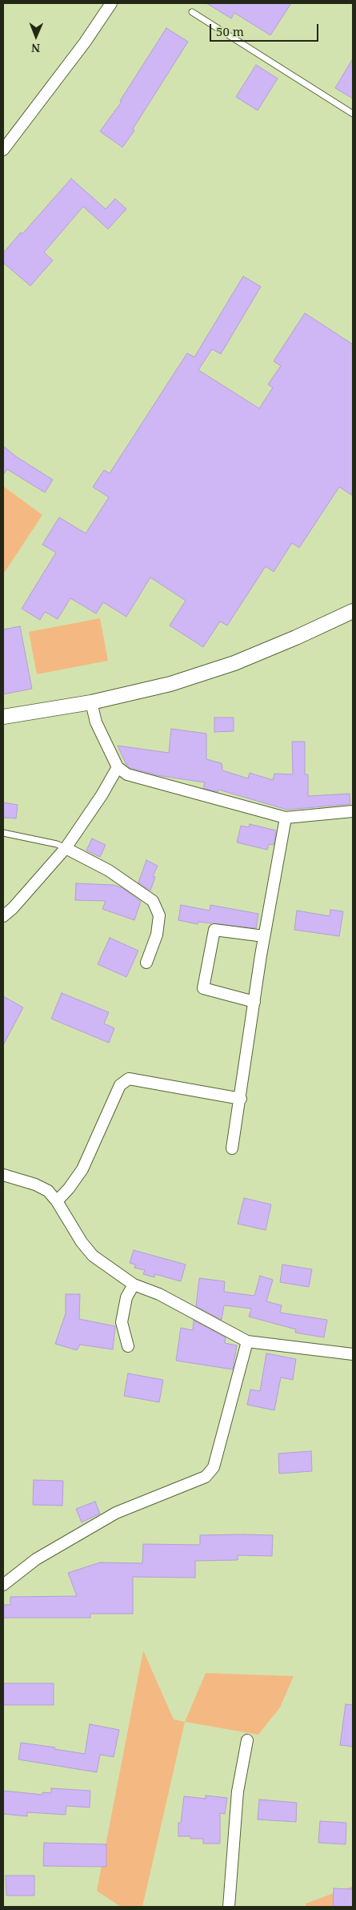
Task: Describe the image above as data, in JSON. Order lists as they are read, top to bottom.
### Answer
{
  "scale_bar": "50 m",
  "north": "bottom"
}
